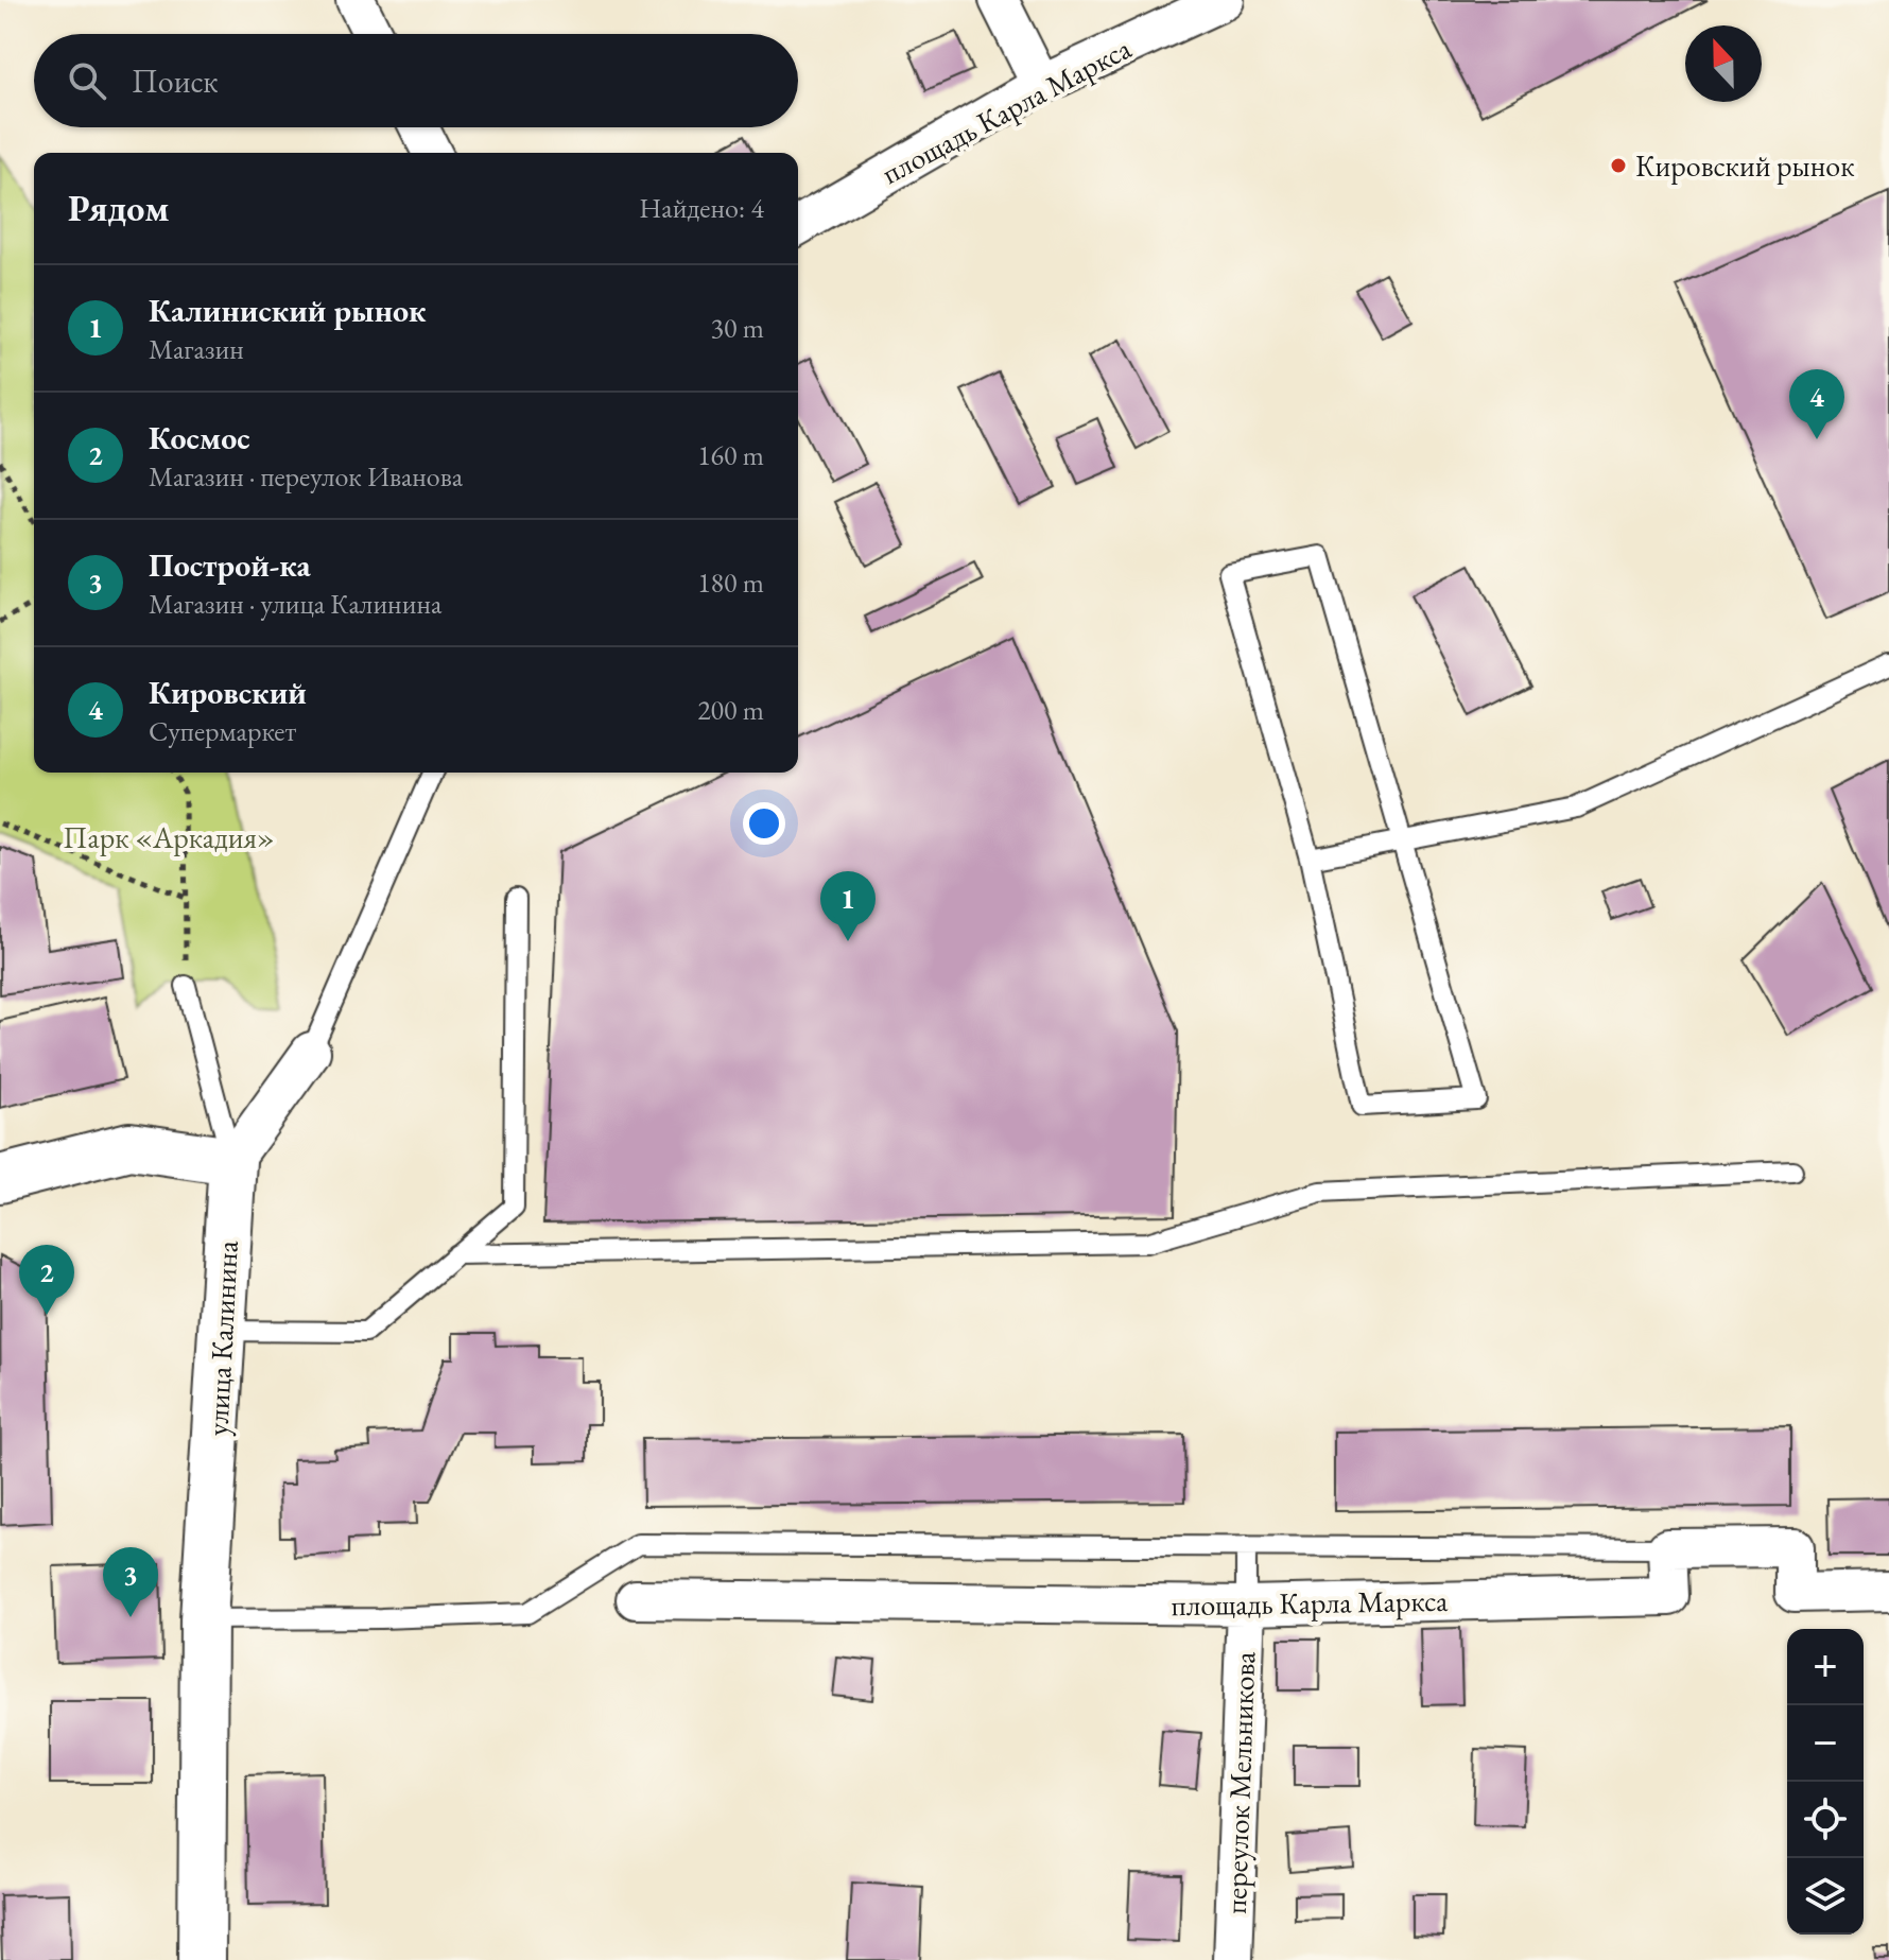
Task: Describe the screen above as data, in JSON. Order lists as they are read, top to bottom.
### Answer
{
  "streets": {
    "street": ["площадь Карла Маркса", "улица Калинина", "переулок Мельникова"]
  },
  "crossings": [
    ["площадь Карла Маркса", "переулок Мельникова"]
  ],
  "parks": ["Парк «Аркадия»"],
  "places": ["Кировский рынок"],
  "north": "top",
  "page": {
    "search": "Поиск",
    "heading": ["Рядом", "Найдено: 4"],
    "list": [
      {
        "mark": "1",
        "name": "Калиниский рынок",
        "note": "Магазин",
        "value": "30 m"
      },
      {
        "mark": "2",
        "name": "Космос",
        "note": "Магазин · переулок Иванова",
        "value": "160 m"
      },
      {
        "mark": "3",
        "name": "Построй-ка",
        "note": "Магазин · улица Калинина",
        "value": "180 m"
      },
      {
        "mark": "4",
        "name": "Кировский",
        "note": "Супермаркет",
        "value": "200 m"
      }
    ],
    "pins": [
      "4",
      "1",
      "2",
      "3"
    ],
    "map_buttons": ["+", "−"]
  }
}
